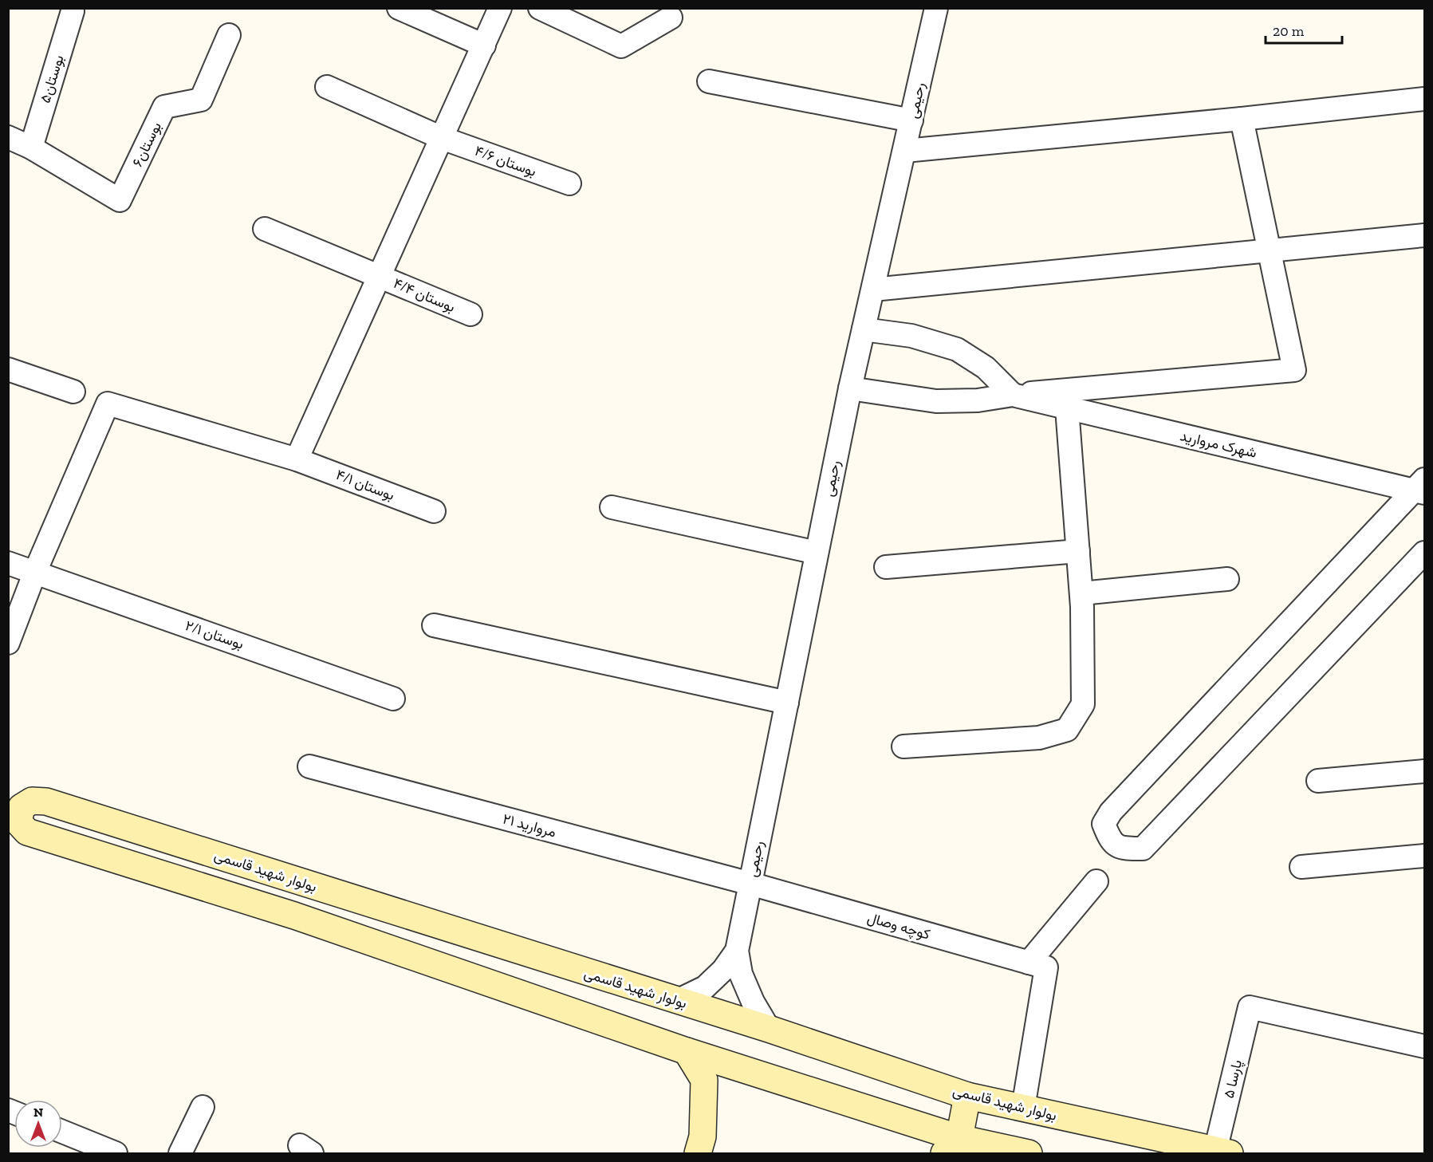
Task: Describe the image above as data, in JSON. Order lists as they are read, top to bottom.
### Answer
{
  "streets": {
    "main road": ["بولوار شهید قاسمی"],
    "street": [
      "بوستان۵",
      "رحیمی",
      "بوستان۶",
      "بوستان ۴/۶",
      "بوستان ۴/۴",
      "شهرک مروارید",
      "بوستان ۴/۱",
      "بوستان ۲/۱",
      "مروارید ۲۱",
      "کوچه وصال",
      "پارسا ۵"
    ]
  },
  "crossings": [
    ["بوستان۵", "بوستان۶"],
    ["رحیمی", "شهرک مروارید"],
    ["رحیمی", "مروارید ۲۱"],
    ["رحیمی", "بولوار شهید قاسمی"],
    ["رحیمی", "کوچه وصال"],
    ["بوستان ۴/۱", "بوستان ۲/۱"],
    ["مروارید ۲۱", "کوچه وصال"],
    ["بولوار شهید قاسمی", "پارسا ۵"]
  ],
  "scale_bar": "20 m",
  "north": "top"
}
